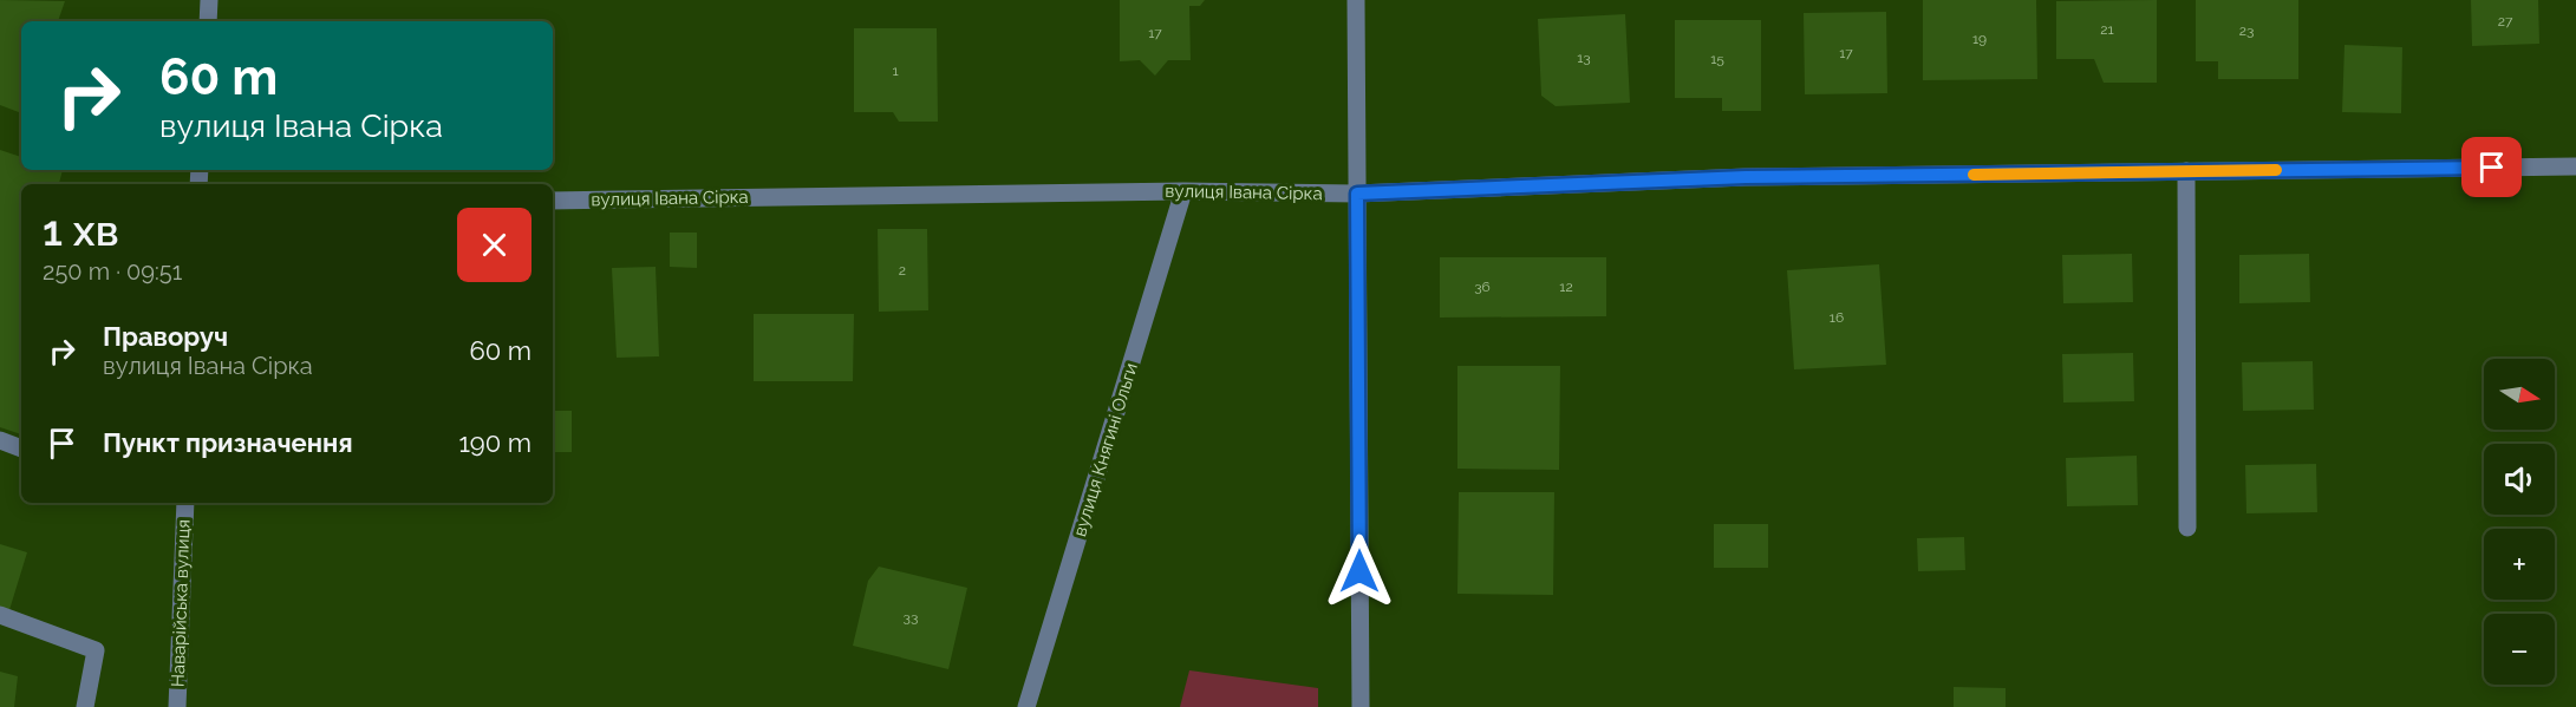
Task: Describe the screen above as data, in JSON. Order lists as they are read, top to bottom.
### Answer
{
  "streets": {
    "street": ["вулиця Івана Сірка", "вулиця Княгині Ольги", "Наварійська вулиця"]
  },
  "crossings": [
    ["вулиця Івана Сірка", "вулиця Княгині Ольги"]
  ],
  "house_numbers": [
    "27",
    "21",
    "23",
    "17",
    "19",
    "17",
    "13",
    "15",
    "1",
    "2",
    "36",
    "12",
    "16",
    "33"
  ],
  "north": "right",
  "page": {
    "turn": ["60 m", "вулиця Івана Сірка"],
    "heading": ["1 хв", "250 m · 09:51"],
    "list": [
      {
        "name": "Праворуч",
        "note": "вулиця Івана Сірка",
        "value": "60 m"
      },
      {
        "name": "Пункт призначення",
        "value": "190 m"
      }
    ],
    "map_buttons": ["+", "−"]
  }
}
